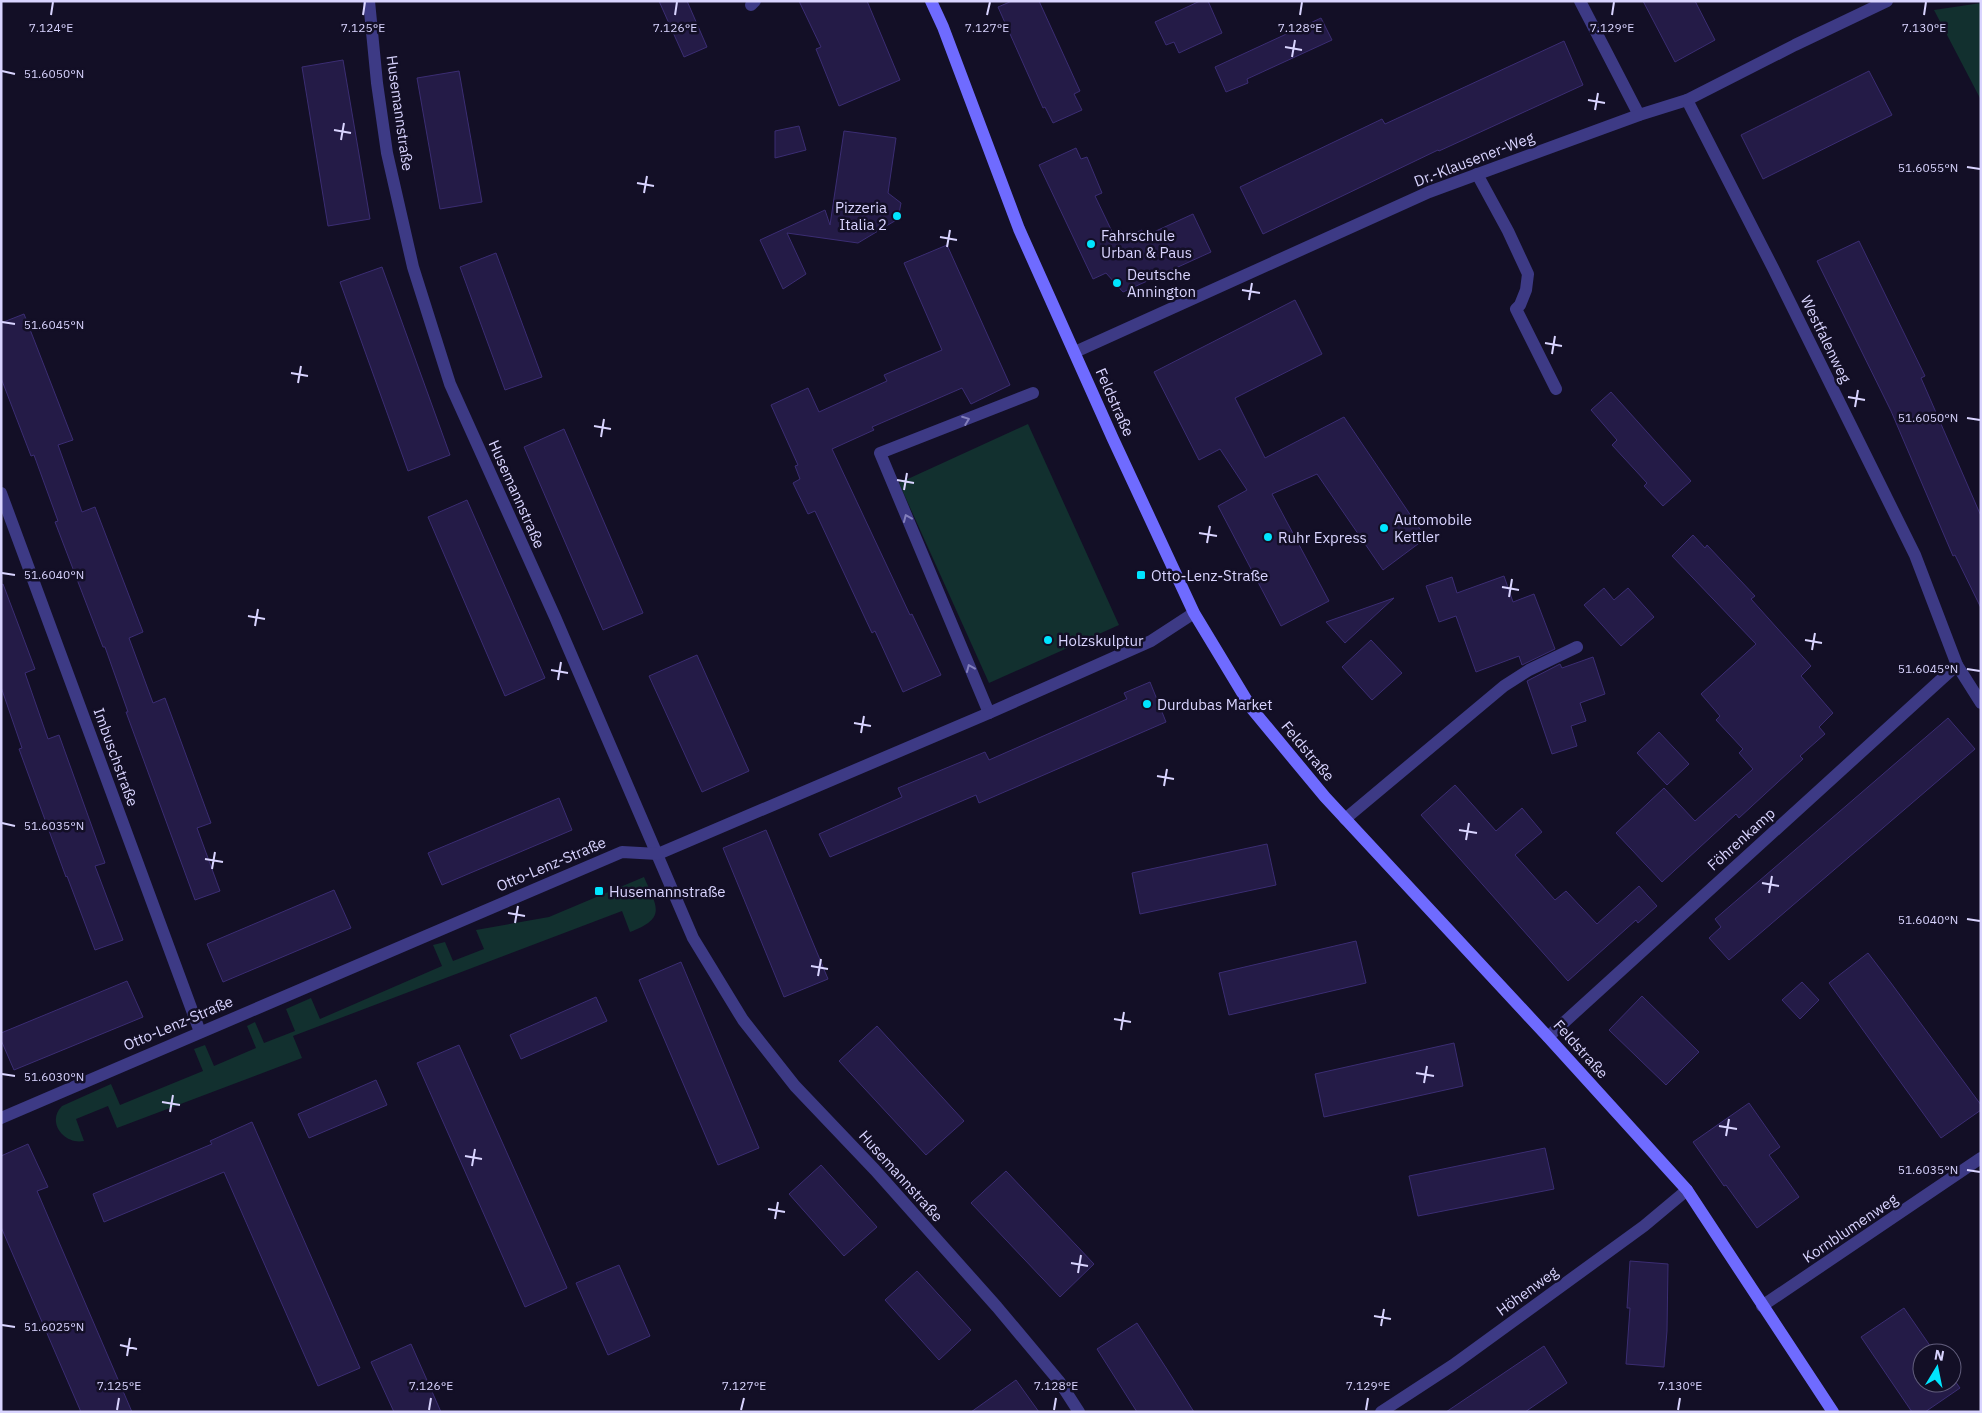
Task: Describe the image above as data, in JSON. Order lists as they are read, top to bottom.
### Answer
{
  "streets": {
    "main road": ["Feldstraße"],
    "street": [
      "Husemannstraße",
      "Dr.-Klausener-Weg",
      "Westfalenweg",
      "Imbuschstraße",
      "Föhrenkamp",
      "Otto-Lenz-Straße",
      "Kornblumenweg",
      "Höhenweg"
    ]
  },
  "crossings": [
    ["Husemannstraße", "Otto-Lenz-Straße"],
    ["Dr.-Klausener-Weg", "Westfalenweg"],
    ["Dr.-Klausener-Weg", "Feldstraße"],
    ["Westfalenweg", "Föhrenkamp"],
    ["Feldstraße", "Föhrenkamp"],
    ["Feldstraße", "Otto-Lenz-Straße"],
    ["Feldstraße", "Kornblumenweg"],
    ["Feldstraße", "Höhenweg"],
    ["Imbuschstraße", "Otto-Lenz-Straße"]
  ],
  "places": {
    "other": [
      "Pizzeria Italia 2",
      "Fahrschule Urban & Paus",
      "Deutsche Annington",
      "Automobile Kettler",
      "Ruhr Express",
      "Holzskulptur",
      "Durdubas Market"
    ],
    "transit": ["Otto-Lenz-Straße", "Husemannstraße"]
  },
  "north": "top",
  "coordinates": [
    "7.126°E",
    "7.129°E",
    "7.130°E",
    "7.124°E",
    "7.125°E",
    "7.127°E",
    "7.128°E",
    "51.6050°N",
    "51.6055°N",
    "51.6045°N",
    "51.6040°N",
    "51.6035°N",
    "51.6030°N",
    "51.6025°N"
  ]
}
